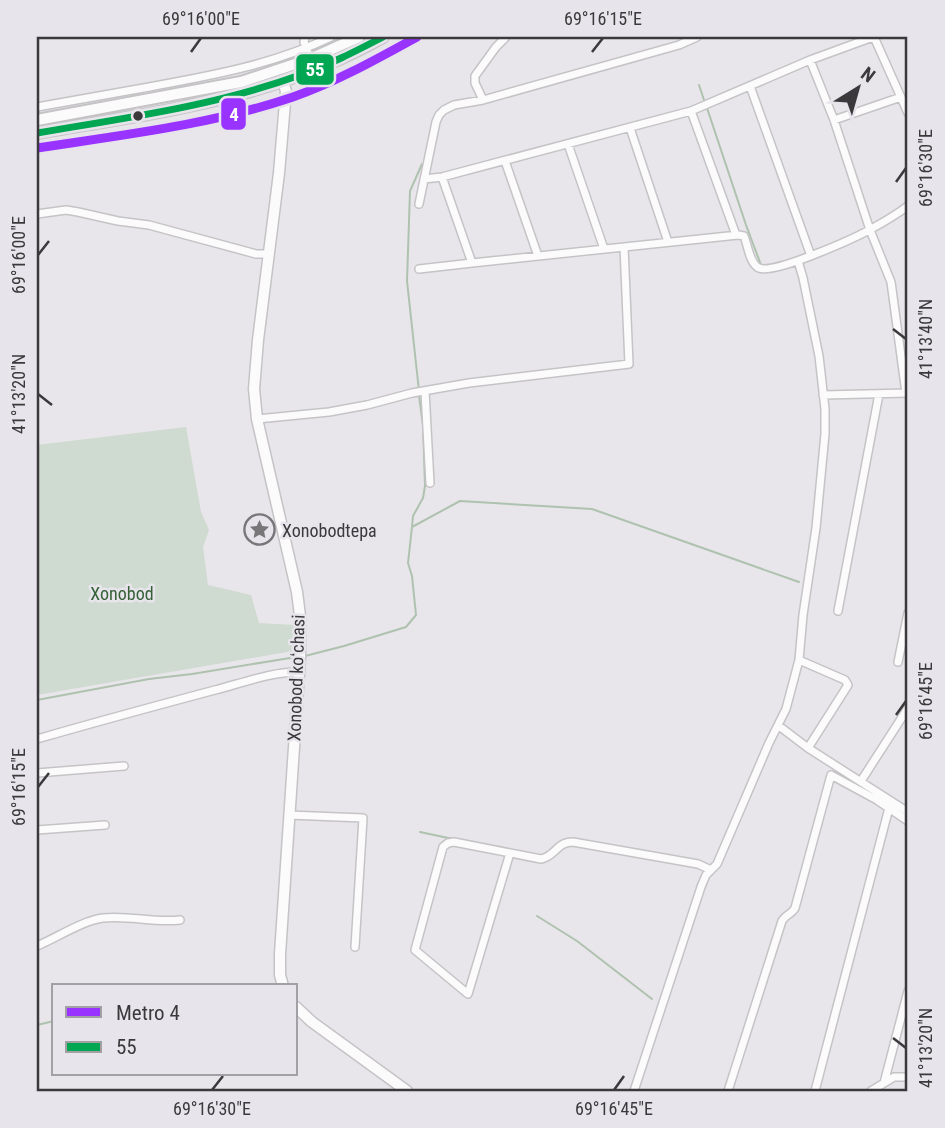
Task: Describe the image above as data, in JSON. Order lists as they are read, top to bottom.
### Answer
{
  "streets": {
    "main road": ["Xonobod koʻchasi"]
  },
  "parks": ["Xonobod"],
  "places": {
    "place": ["Xonobodtepa"]
  },
  "lines": ["metro line 4", "transit line 55"],
  "legend": ["Metro 4", "55"],
  "north": "top right",
  "coordinates": [
    "69°16'00\"E",
    "69°16'15\"E",
    "69°16'30\"E",
    "41°13'40\"N",
    "41°13'20\"N",
    "69°16'45\"E"
  ]
}
